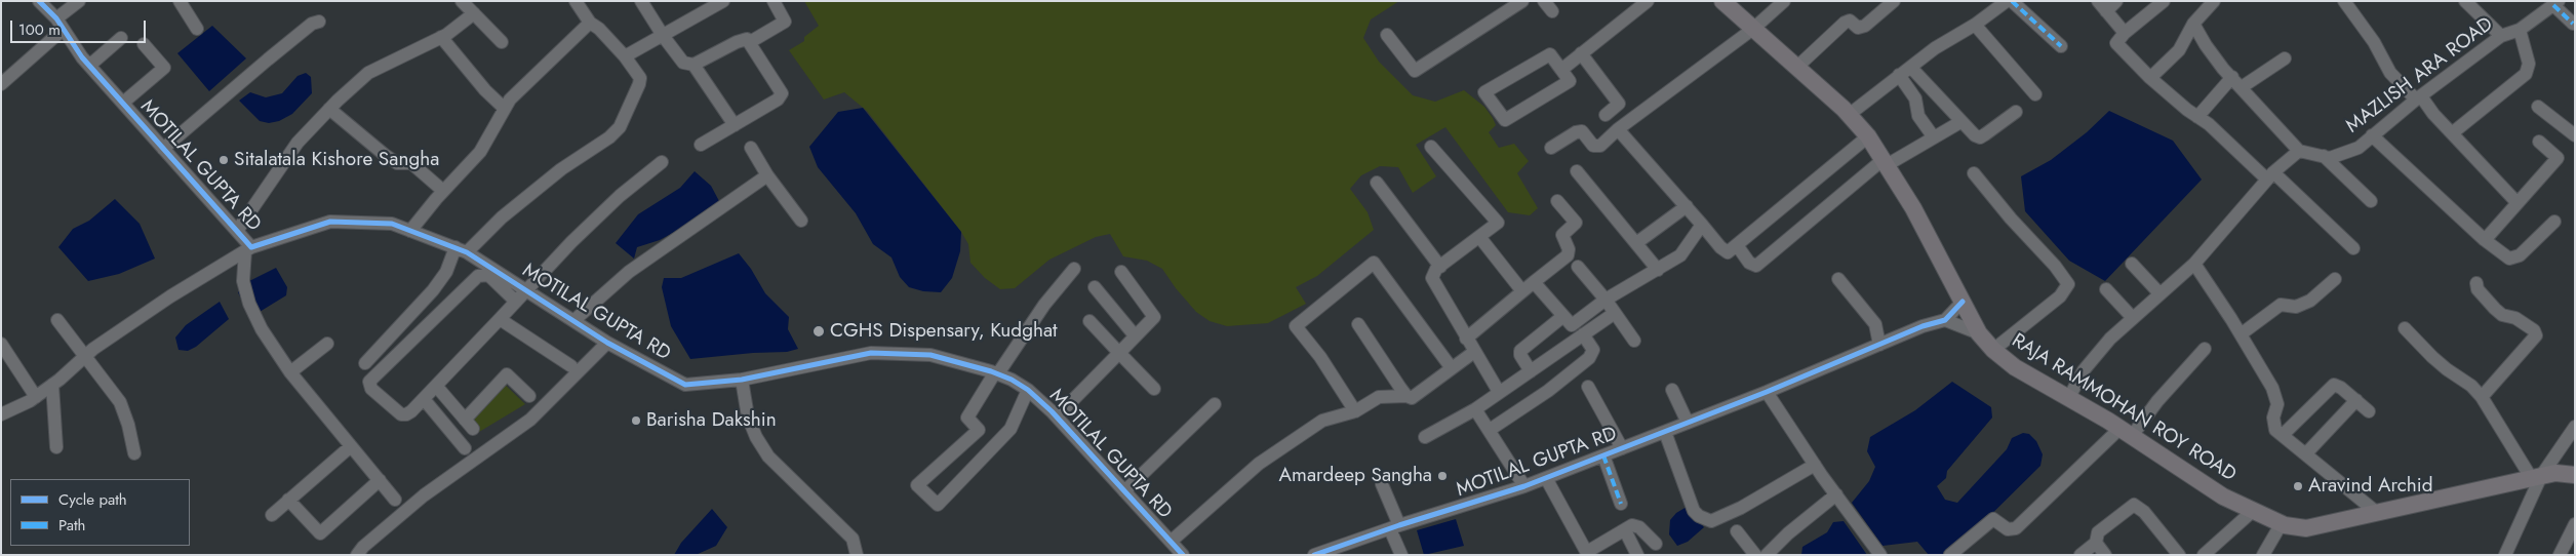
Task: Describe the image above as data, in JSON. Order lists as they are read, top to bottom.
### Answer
{
  "streets": {
    "main road": ["RAJA RAMMOHAN ROY ROAD"],
    "street": ["MAZLISH ARA ROAD", "MOTILAL GUPTA RD"]
  },
  "places": [
    "Sitalatala Kishore Sangha",
    "CGHS Dispensary, Kudghat",
    "Barisha Dakshin",
    "Amardeep Sangha",
    "Aravind Archid"
  ],
  "legend": ["Cycle path", "Path"],
  "scale_bar": "100 m"
}
